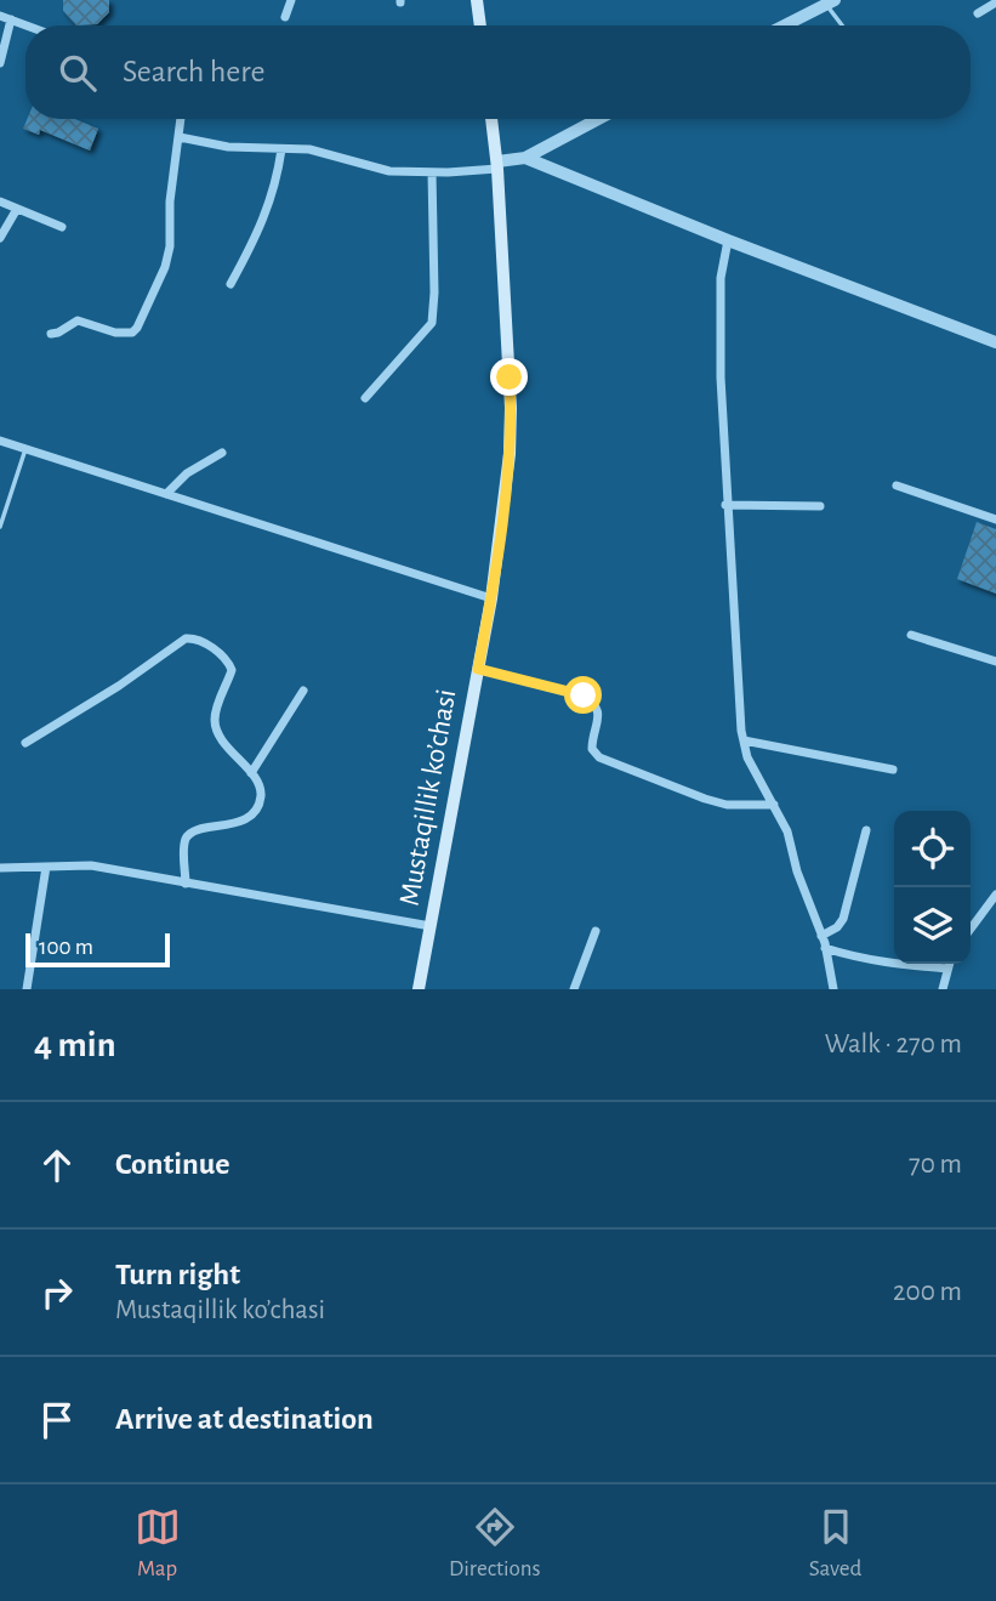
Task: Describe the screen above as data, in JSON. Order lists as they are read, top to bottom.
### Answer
{
  "streets": {
    "main road": ["Mustaqillik ko’chasi"]
  },
  "scale_bar": "100 m",
  "page": {
    "search": "Search here",
    "scale": "100 m",
    "heading": ["4 min", "Walk · 270 m"],
    "list": [
      ["Continue", "70 m"],
      ["Turn right", "Mustaqillik ko’chasi", "200 m"],
      "Arrive at destination"
    ],
    "nav": ["Map", "Directions", "Saved"]
  }
}
